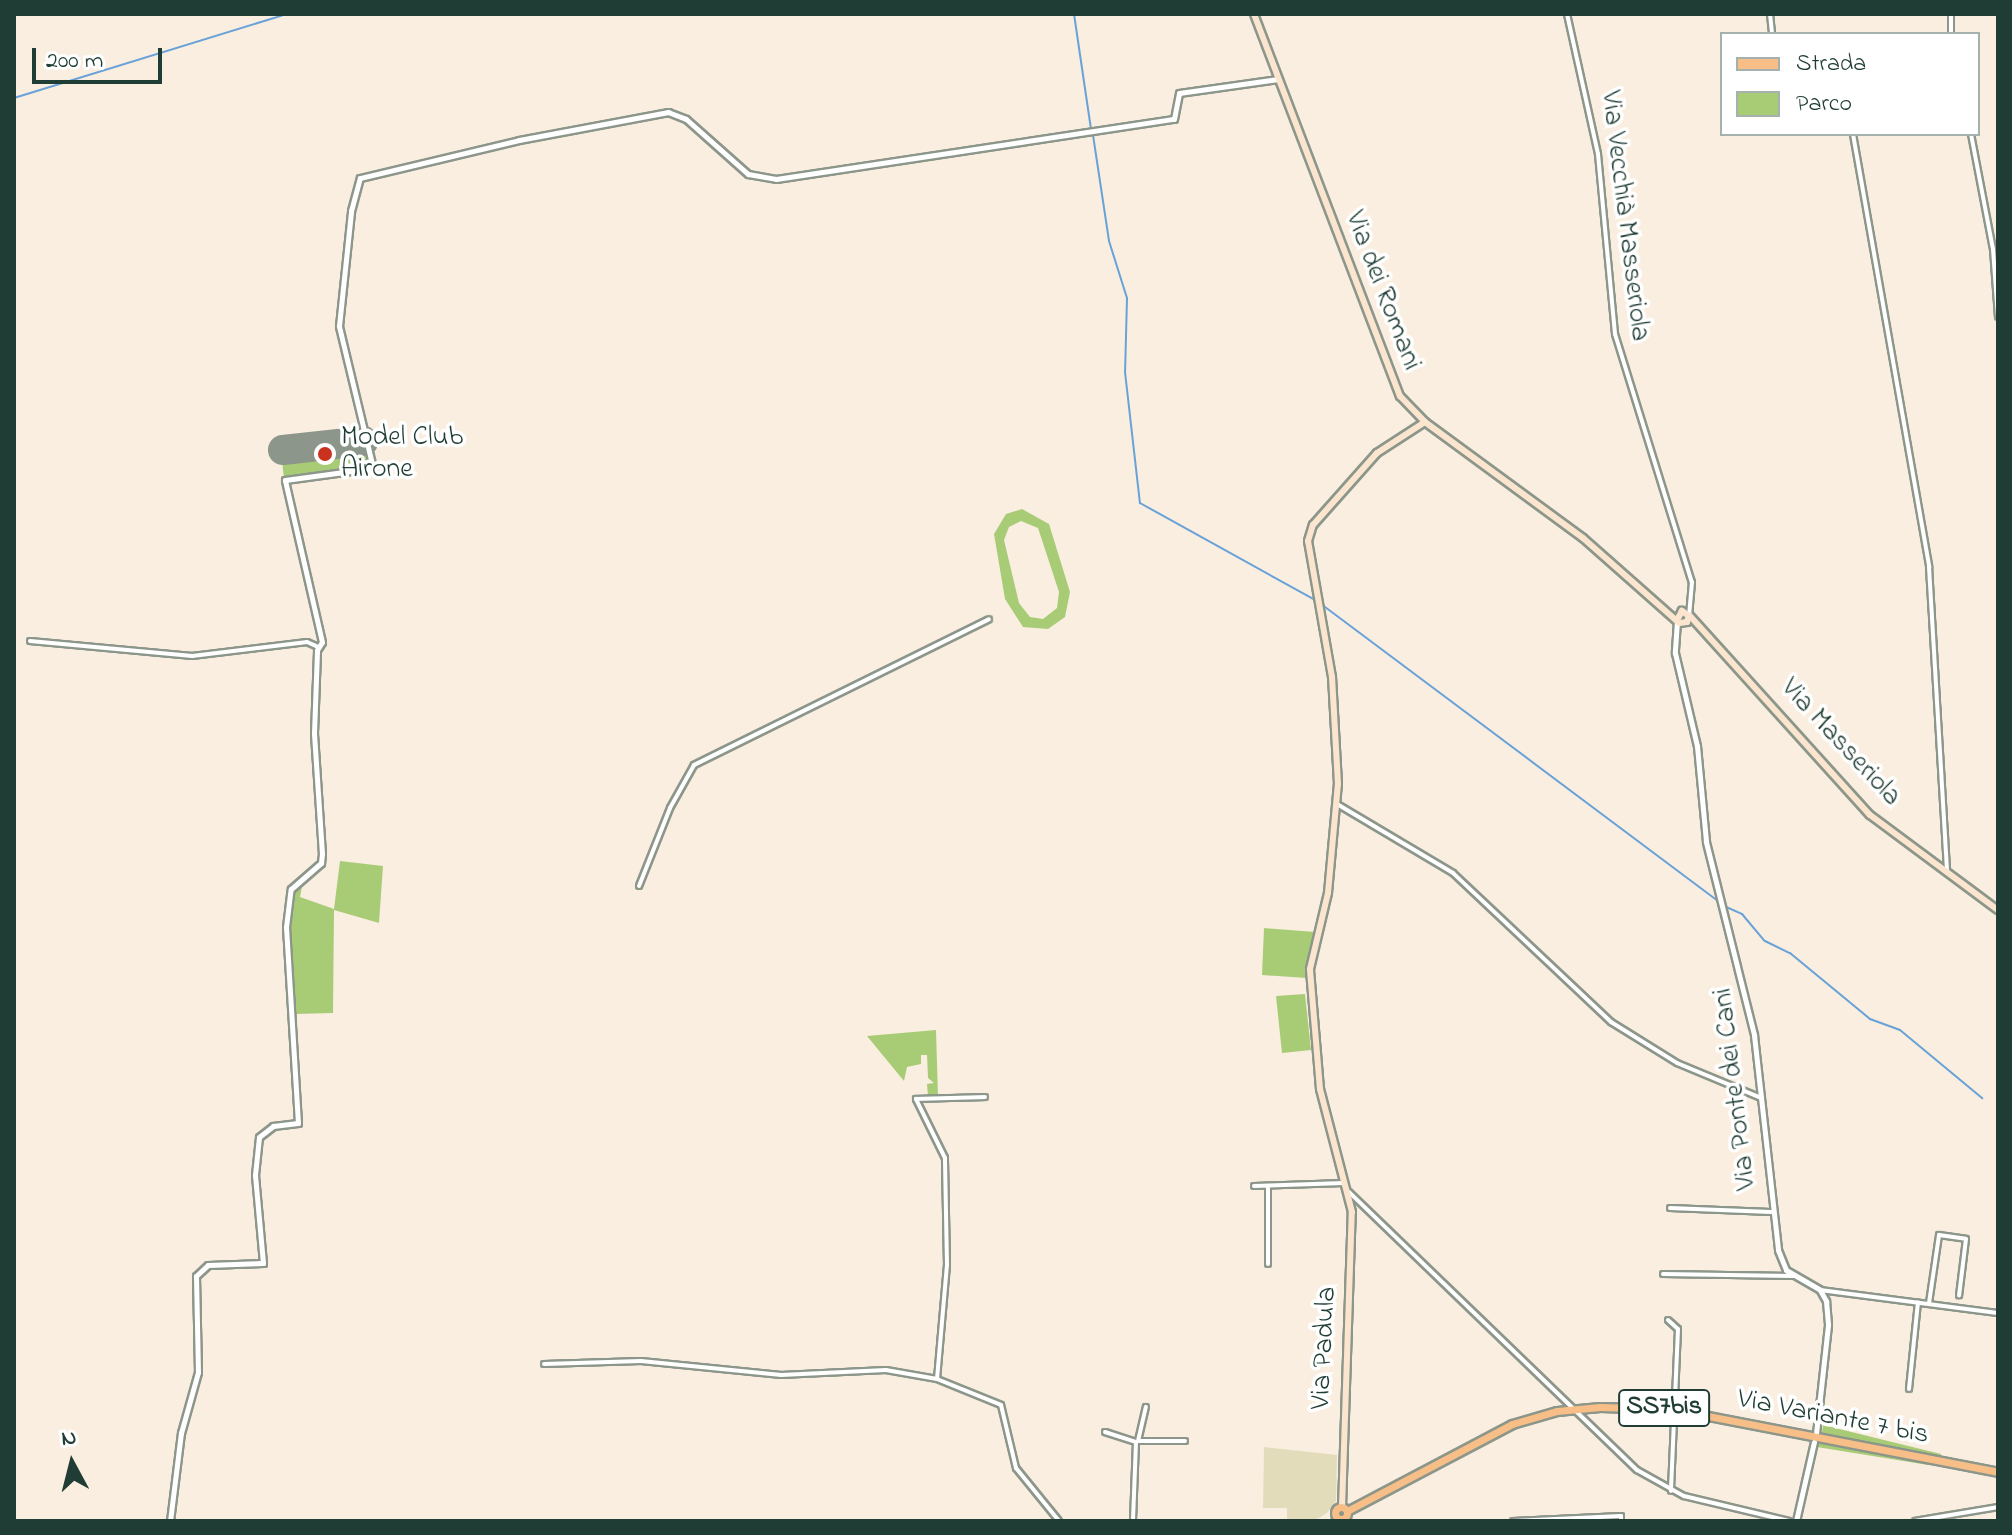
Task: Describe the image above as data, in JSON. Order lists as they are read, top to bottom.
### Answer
{
  "streets": {
    "main road": [
      "Via dei Romani",
      "Via Masseriola",
      "Via Padula",
      "SS7bis",
      "Via Variante 7 bis"
    ],
    "street": ["Via Vecchià Masseriola", "Via Ponte dei Cani"]
  },
  "crossings": [
    ["Via Vecchià Masseriola", "Via dei Romani"],
    ["Via Vecchià Masseriola", "Via Masseriola"],
    ["Via Vecchià Masseriola", "Via Ponte dei Cani"],
    ["Via dei Romani", "Via Masseriola"],
    ["Via dei Romani", "Via Ponte dei Cani"],
    ["Via dei Romani", "Via Padula"],
    ["Via Masseriola", "Via Ponte dei Cani"],
    ["Via Padula", "Via Variante 7 bis"]
  ],
  "places": ["Model Club Airone"],
  "legend": ["Strada", "Parco"],
  "scale_bar": "200 m",
  "north": "top"
}
